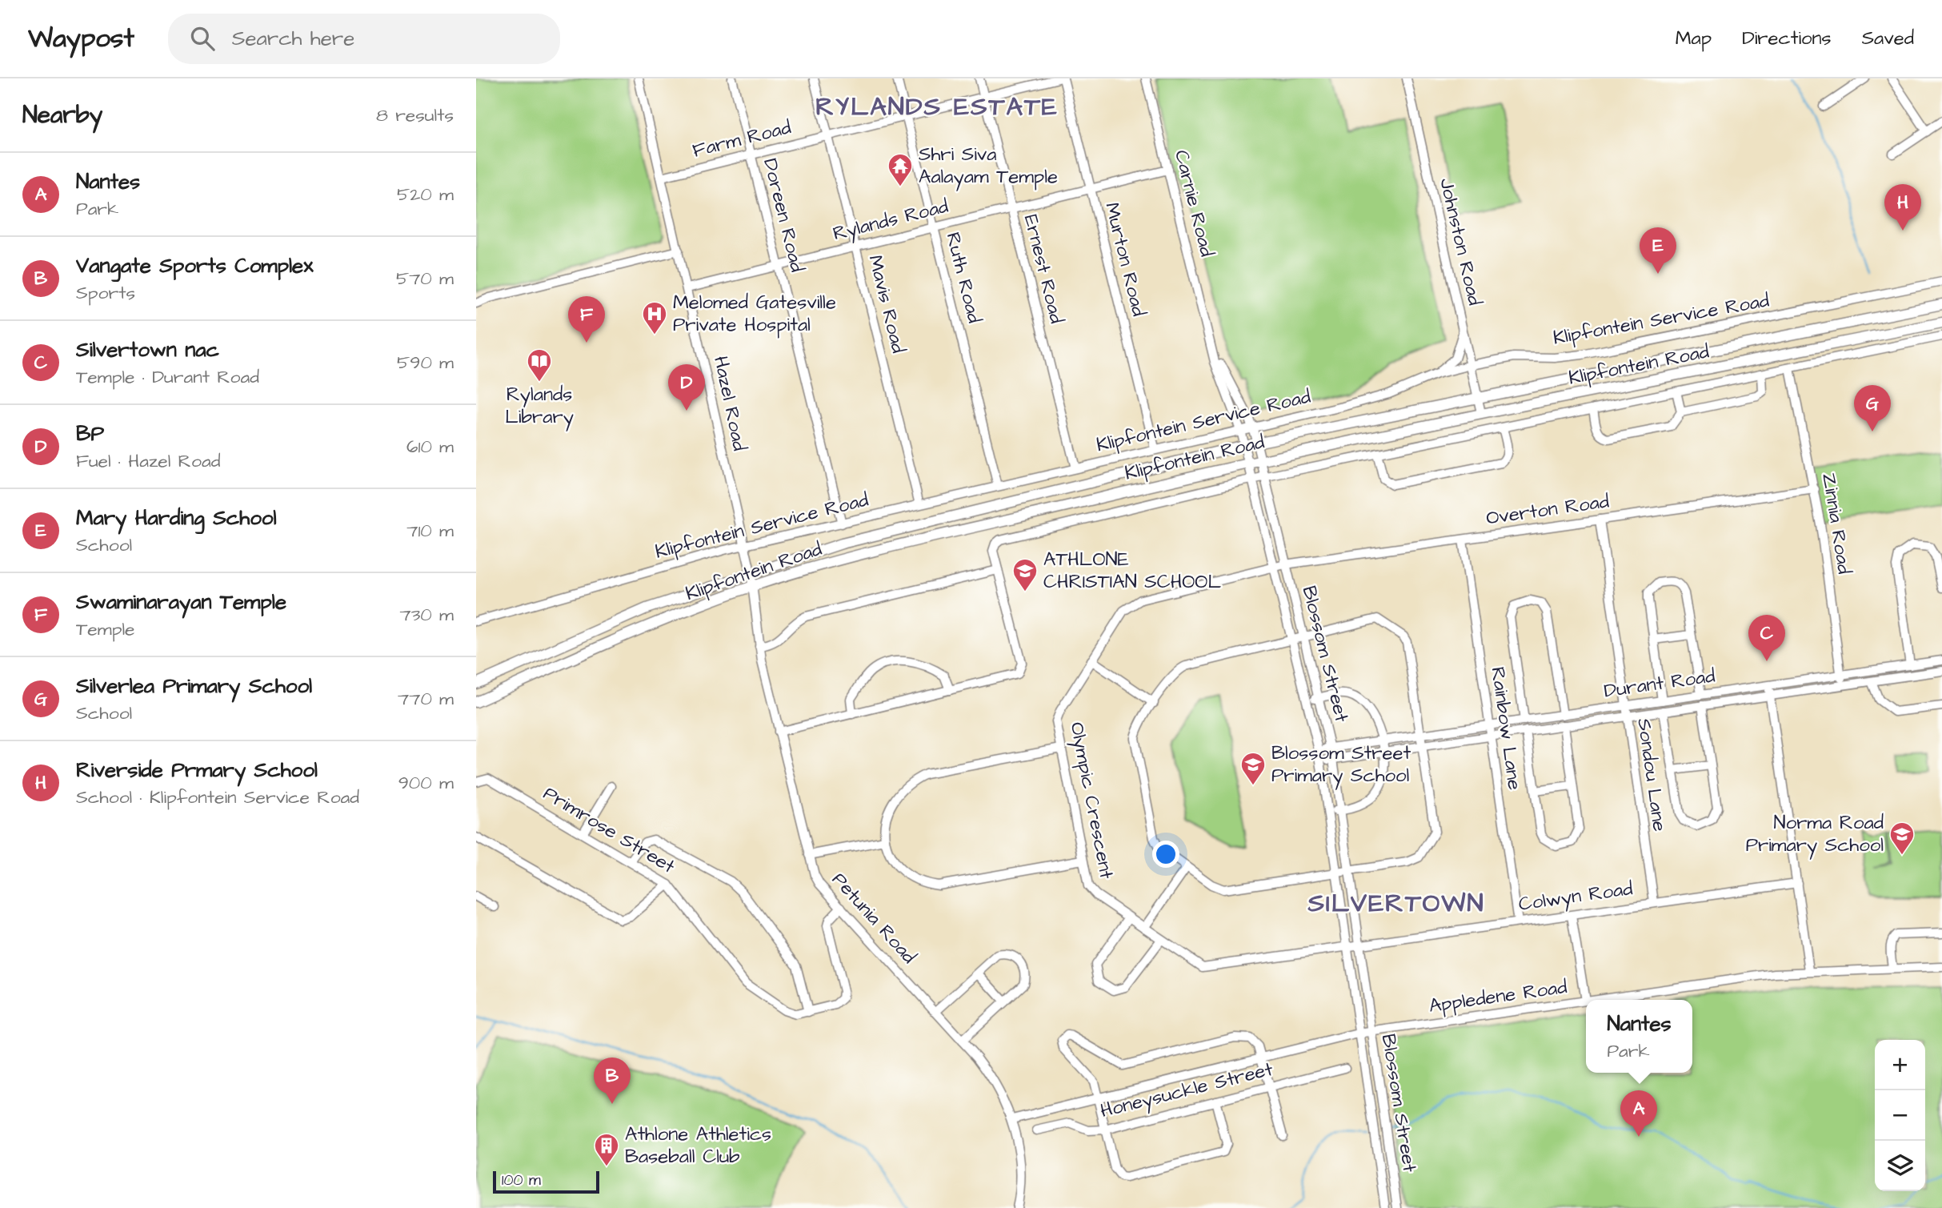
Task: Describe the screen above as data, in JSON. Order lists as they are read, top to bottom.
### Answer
{
  "streets": {
    "main road": ["Klipfontein Road"],
    "street": [
      "Farm Road",
      "Carnie Road",
      "Doreen Road",
      "Rylands Road",
      "Johnston Road",
      "Murton Road",
      "Ernest Road",
      "Ruth Road",
      "Mavis Road",
      "Klipfontein Service Road",
      "Hazel Road",
      "Overton Road",
      "Zinnia Road",
      "Blossom Street",
      "Durant Road",
      "Rainbow Lane",
      "Sondou Lane",
      "Olympic Crescent",
      "Primrose Street",
      "Colwyn Road",
      "Petunia Road",
      "Appledene Road",
      "Honeysuckle Street"
    ]
  },
  "crossings": [
    ["Farm Road", "Doreen Road"],
    ["Farm Road", "Murton Road"],
    ["Farm Road", "Ernest Road"],
    ["Farm Road", "Ruth Road"],
    ["Farm Road", "Mavis Road"],
    ["Farm Road", "Hazel Road"],
    ["Carnie Road", "Rylands Road"],
    ["Carnie Road", "Klipfontein Service Road"],
    ["Carnie Road", "Klipfontein Road"],
    ["Carnie Road", "Blossom Street"],
    ["Doreen Road", "Rylands Road"],
    ["Doreen Road", "Klipfontein Service Road"],
    ["Rylands Road", "Murton Road"],
    ["Rylands Road", "Ernest Road"],
    ["Rylands Road", "Ruth Road"],
    ["Rylands Road", "Mavis Road"],
    ["Rylands Road", "Hazel Road"],
    ["Johnston Road", "Klipfontein Service Road"],
    ["Johnston Road", "Klipfontein Road"],
    ["Murton Road", "Klipfontein Service Road"],
    ["Ernest Road", "Klipfontein Service Road"],
    ["Ruth Road", "Klipfontein Service Road"],
    ["Mavis Road", "Klipfontein Service Road"],
    ["Klipfontein Service Road", "Hazel Road"],
    ["Klipfontein Road", "Hazel Road"],
    ["Klipfontein Road", "Blossom Street"],
    ["Klipfontein Road", "Petunia Road"],
    ["Hazel Road", "Petunia Road"],
    ["Overton Road", "Zinnia Road"],
    ["Overton Road", "Blossom Street"],
    ["Overton Road", "Rainbow Lane"],
    ["Overton Road", "Sondou Lane"],
    ["Overton Road", "Olympic Crescent"],
    ["Zinnia Road", "Durant Road"],
    ["Blossom Street", "Durant Road"],
    ["Blossom Street", "Olympic Crescent"],
    ["Blossom Street", "Colwyn Road"],
    ["Blossom Street", "Appledene Road"],
    ["Durant Road", "Rainbow Lane"],
    ["Durant Road", "Sondou Lane"],
    ["Rainbow Lane", "Colwyn Road"],
    ["Sondou Lane", "Colwyn Road"],
    ["Olympic Crescent", "Colwyn Road"],
    ["Primrose Street", "Petunia Road"],
    ["Petunia Road", "Appledene Road"]
  ],
  "districts": ["RYLANDS ESTATE", "SILVERTOWN"],
  "places": {
    "temple": ["Shri Siva Aalayam Temple"],
    "hospital": ["Melomed Gatesville Private Hospital"],
    "library": ["Rylands Library"],
    "school or university": ["ATHLONE CHRISTIAN SCHOOL", "Blossom Street Primary School", "Norma Road Primary School"],
    "building": ["Athlone Athletics Baseball Club"]
  },
  "scale_bar": "100 m",
  "page": {
    "header": "Waypost",
    "search": "Search here",
    "nav": ["Map", "Directions", "Saved"],
    "heading": ["Nearby", "8 results"],
    "list": [
      {
        "mark": "A",
        "name": "Nantes",
        "note": "Park",
        "value": "520 m"
      },
      {
        "mark": "B",
        "name": "Vangate Sports Complex",
        "note": "Sports",
        "value": "570 m"
      },
      {
        "mark": "C",
        "name": "Silvertown nac",
        "note": "Temple · Durant Road",
        "value": "590 m"
      },
      {
        "mark": "D",
        "name": "BP",
        "note": "Fuel · Hazel Road",
        "value": "610 m"
      },
      {
        "mark": "E",
        "name": "Mary Harding School",
        "note": "School",
        "value": "710 m"
      },
      {
        "mark": "F",
        "name": "Swaminarayan Temple",
        "note": "Temple",
        "value": "730 m"
      },
      {
        "mark": "G",
        "name": "Silverlea Primary School",
        "note": "School",
        "value": "770 m"
      },
      {
        "mark": "H",
        "name": "Riverside Prmary School",
        "note": "School · Klipfontein Service Road",
        "value": "900 m"
      }
    ],
    "pins": [
      "H",
      "E",
      "F",
      "D",
      "G",
      "C",
      "B",
      "A"
    ],
    "popup": ["Nantes", "Park"],
    "map_buttons": ["+", "−"],
    "scale": "100 m"
  }
}
